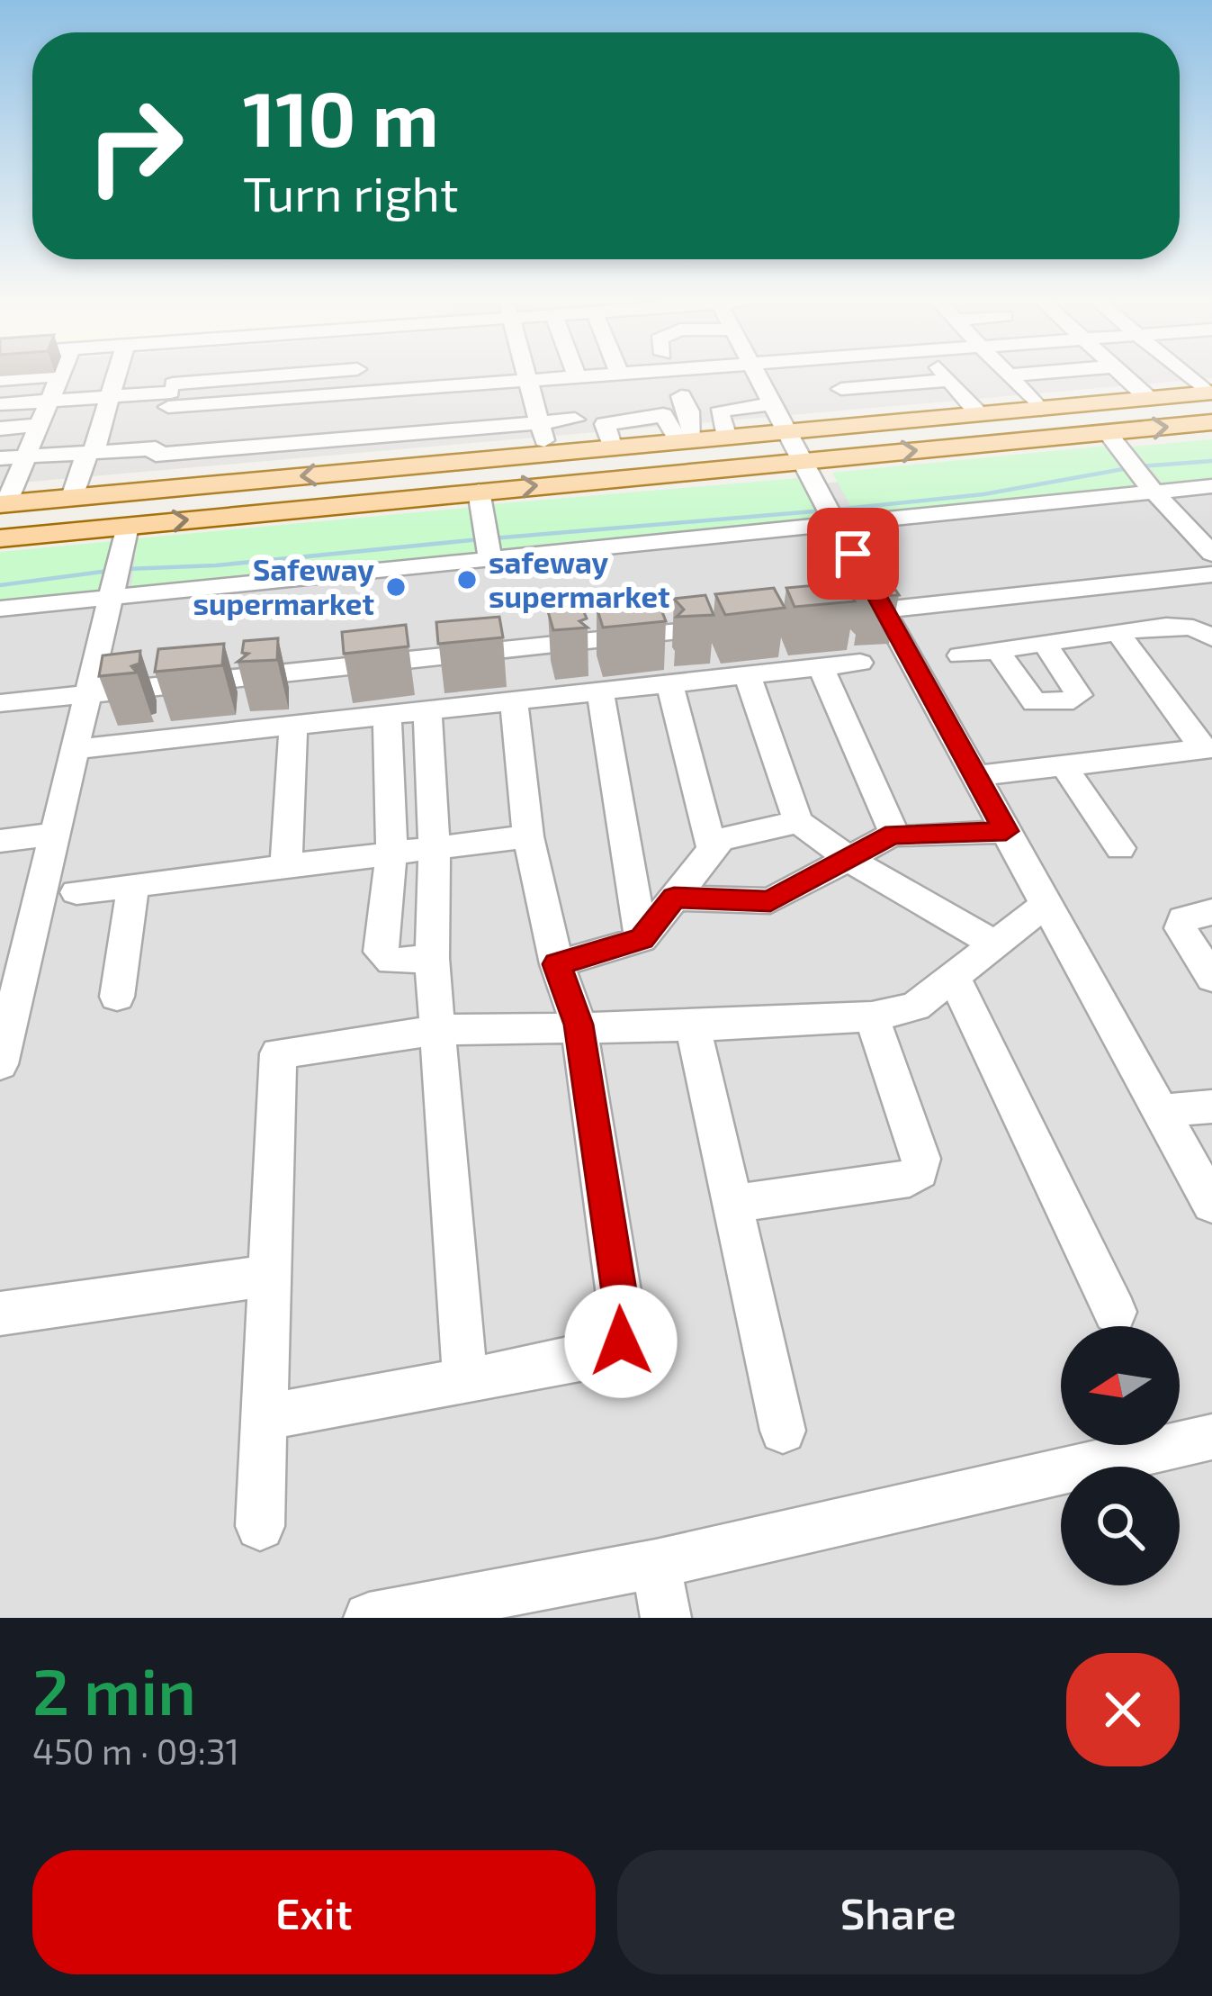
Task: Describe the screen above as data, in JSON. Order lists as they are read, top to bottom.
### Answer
{
  "places": ["safeway supermarket", "Safeway supermarket"],
  "north": "left",
  "page": {
    "turn": ["110 m", "Turn right"],
    "heading": ["2 min", "450 m · 09:31"],
    "buttons": ["Exit", "Share"]
  }
}
